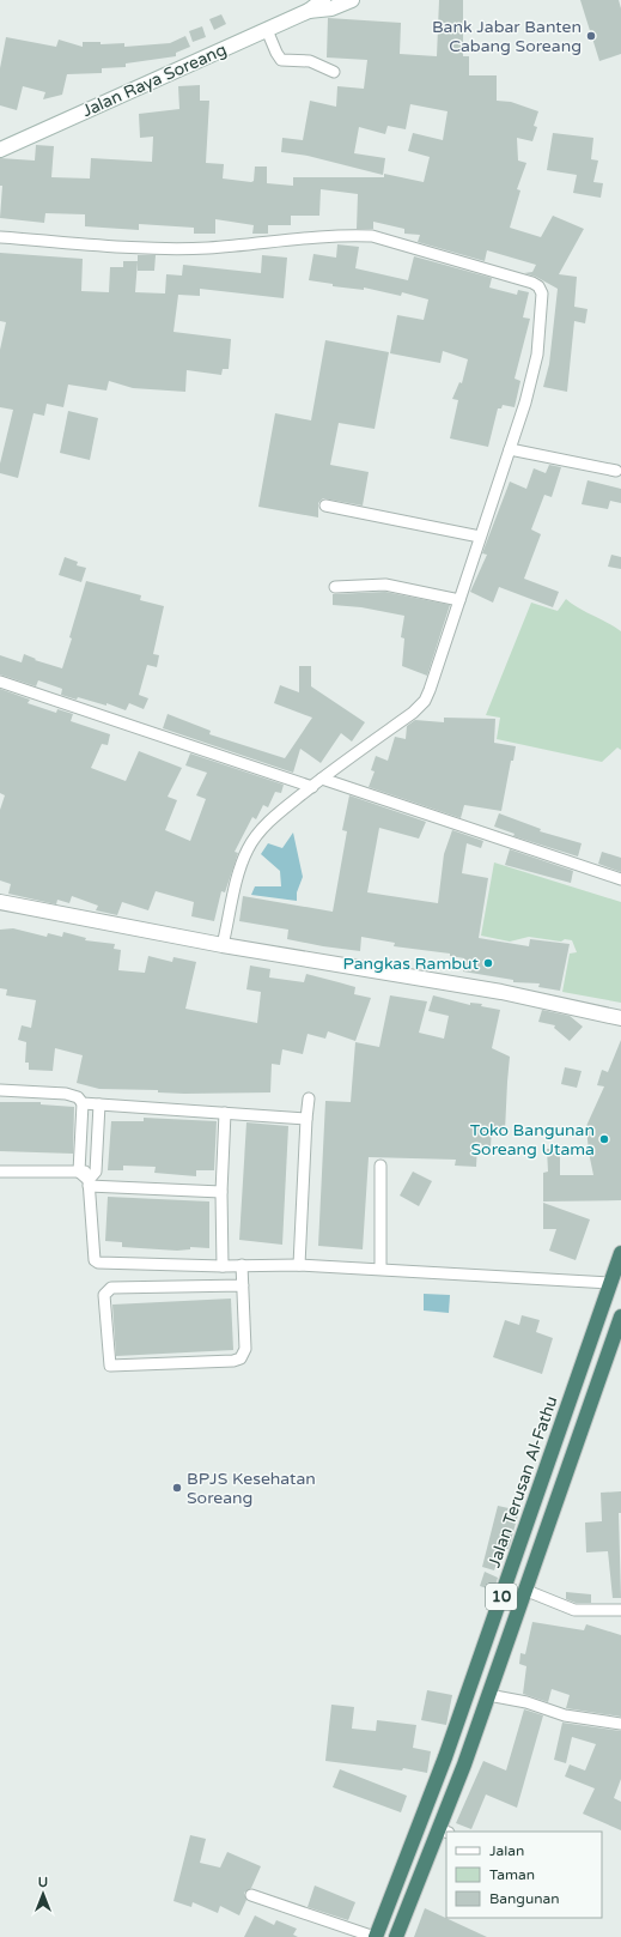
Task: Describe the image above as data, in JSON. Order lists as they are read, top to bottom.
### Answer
{
  "streets": {
    "highway": ["Jalan Terusan Al-Fathu", "10"],
    "street": ["Jalan Raya Soreang"]
  },
  "places": [
    "Bank Jabar Banten Cabang Soreang",
    "Pangkas Rambut",
    "Toko Bangunan Soreang Utama",
    "BPJS Kesehatan Soreang"
  ],
  "legend": ["Jalan", "Taman", "Bangunan"],
  "north": "top"
}
